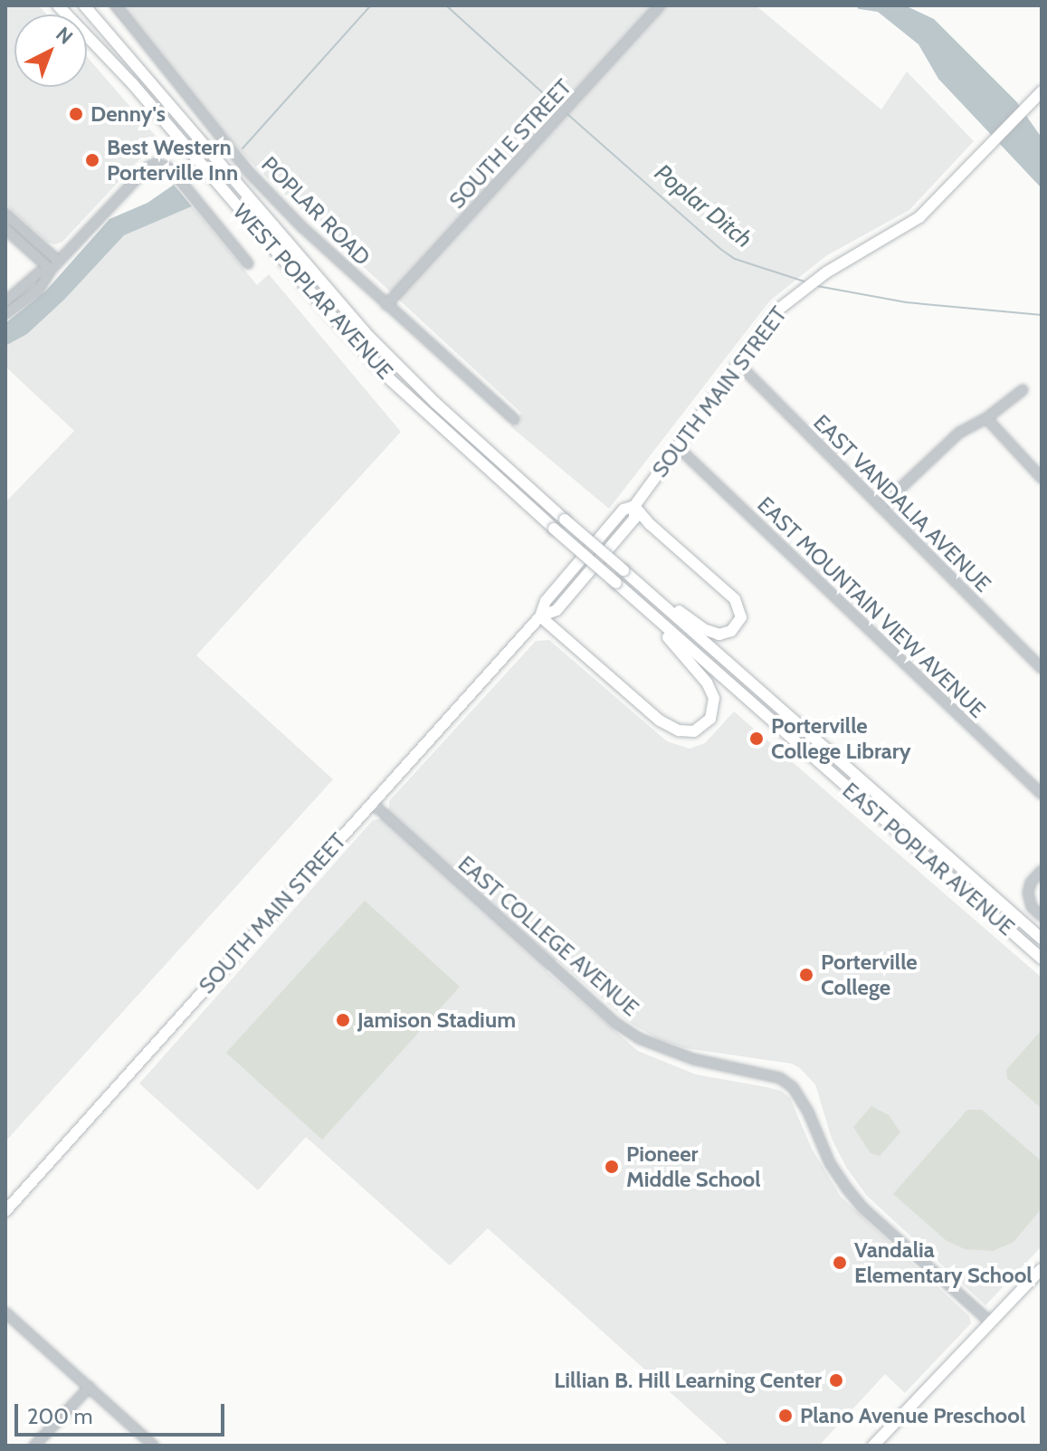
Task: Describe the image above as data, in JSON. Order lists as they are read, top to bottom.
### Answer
{
  "streets": {
    "main road": ["WEST POPLAR AVENUE", "SOUTH MAIN STREET", "EAST POPLAR AVENUE"],
    "street": [
      "SOUTH E STREET",
      "POPLAR ROAD",
      "EAST VANDALIA AVENUE",
      "EAST MOUNTAIN VIEW AVENUE",
      "EAST COLLEGE AVENUE"
    ]
  },
  "crossings": [
    ["SOUTH E STREET", "POPLAR ROAD"],
    ["WEST POPLAR AVENUE", "EAST POPLAR AVENUE"],
    ["SOUTH MAIN STREET", "EAST VANDALIA AVENUE"],
    ["SOUTH MAIN STREET", "EAST MOUNTAIN VIEW AVENUE"],
    ["SOUTH MAIN STREET", "EAST COLLEGE AVENUE"]
  ],
  "water": ["Poplar Ditch"],
  "places": [
    "Denny's",
    "Best Western Porterville Inn",
    "Porterville College Library",
    "Porterville College",
    "Jamison Stadium",
    "Pioneer Middle School",
    "Vandalia Elementary School",
    "Lillian B. Hill Learning Center",
    "Plano Avenue Preschool"
  ],
  "scale_bar": "200 m",
  "north": "top right"
}
